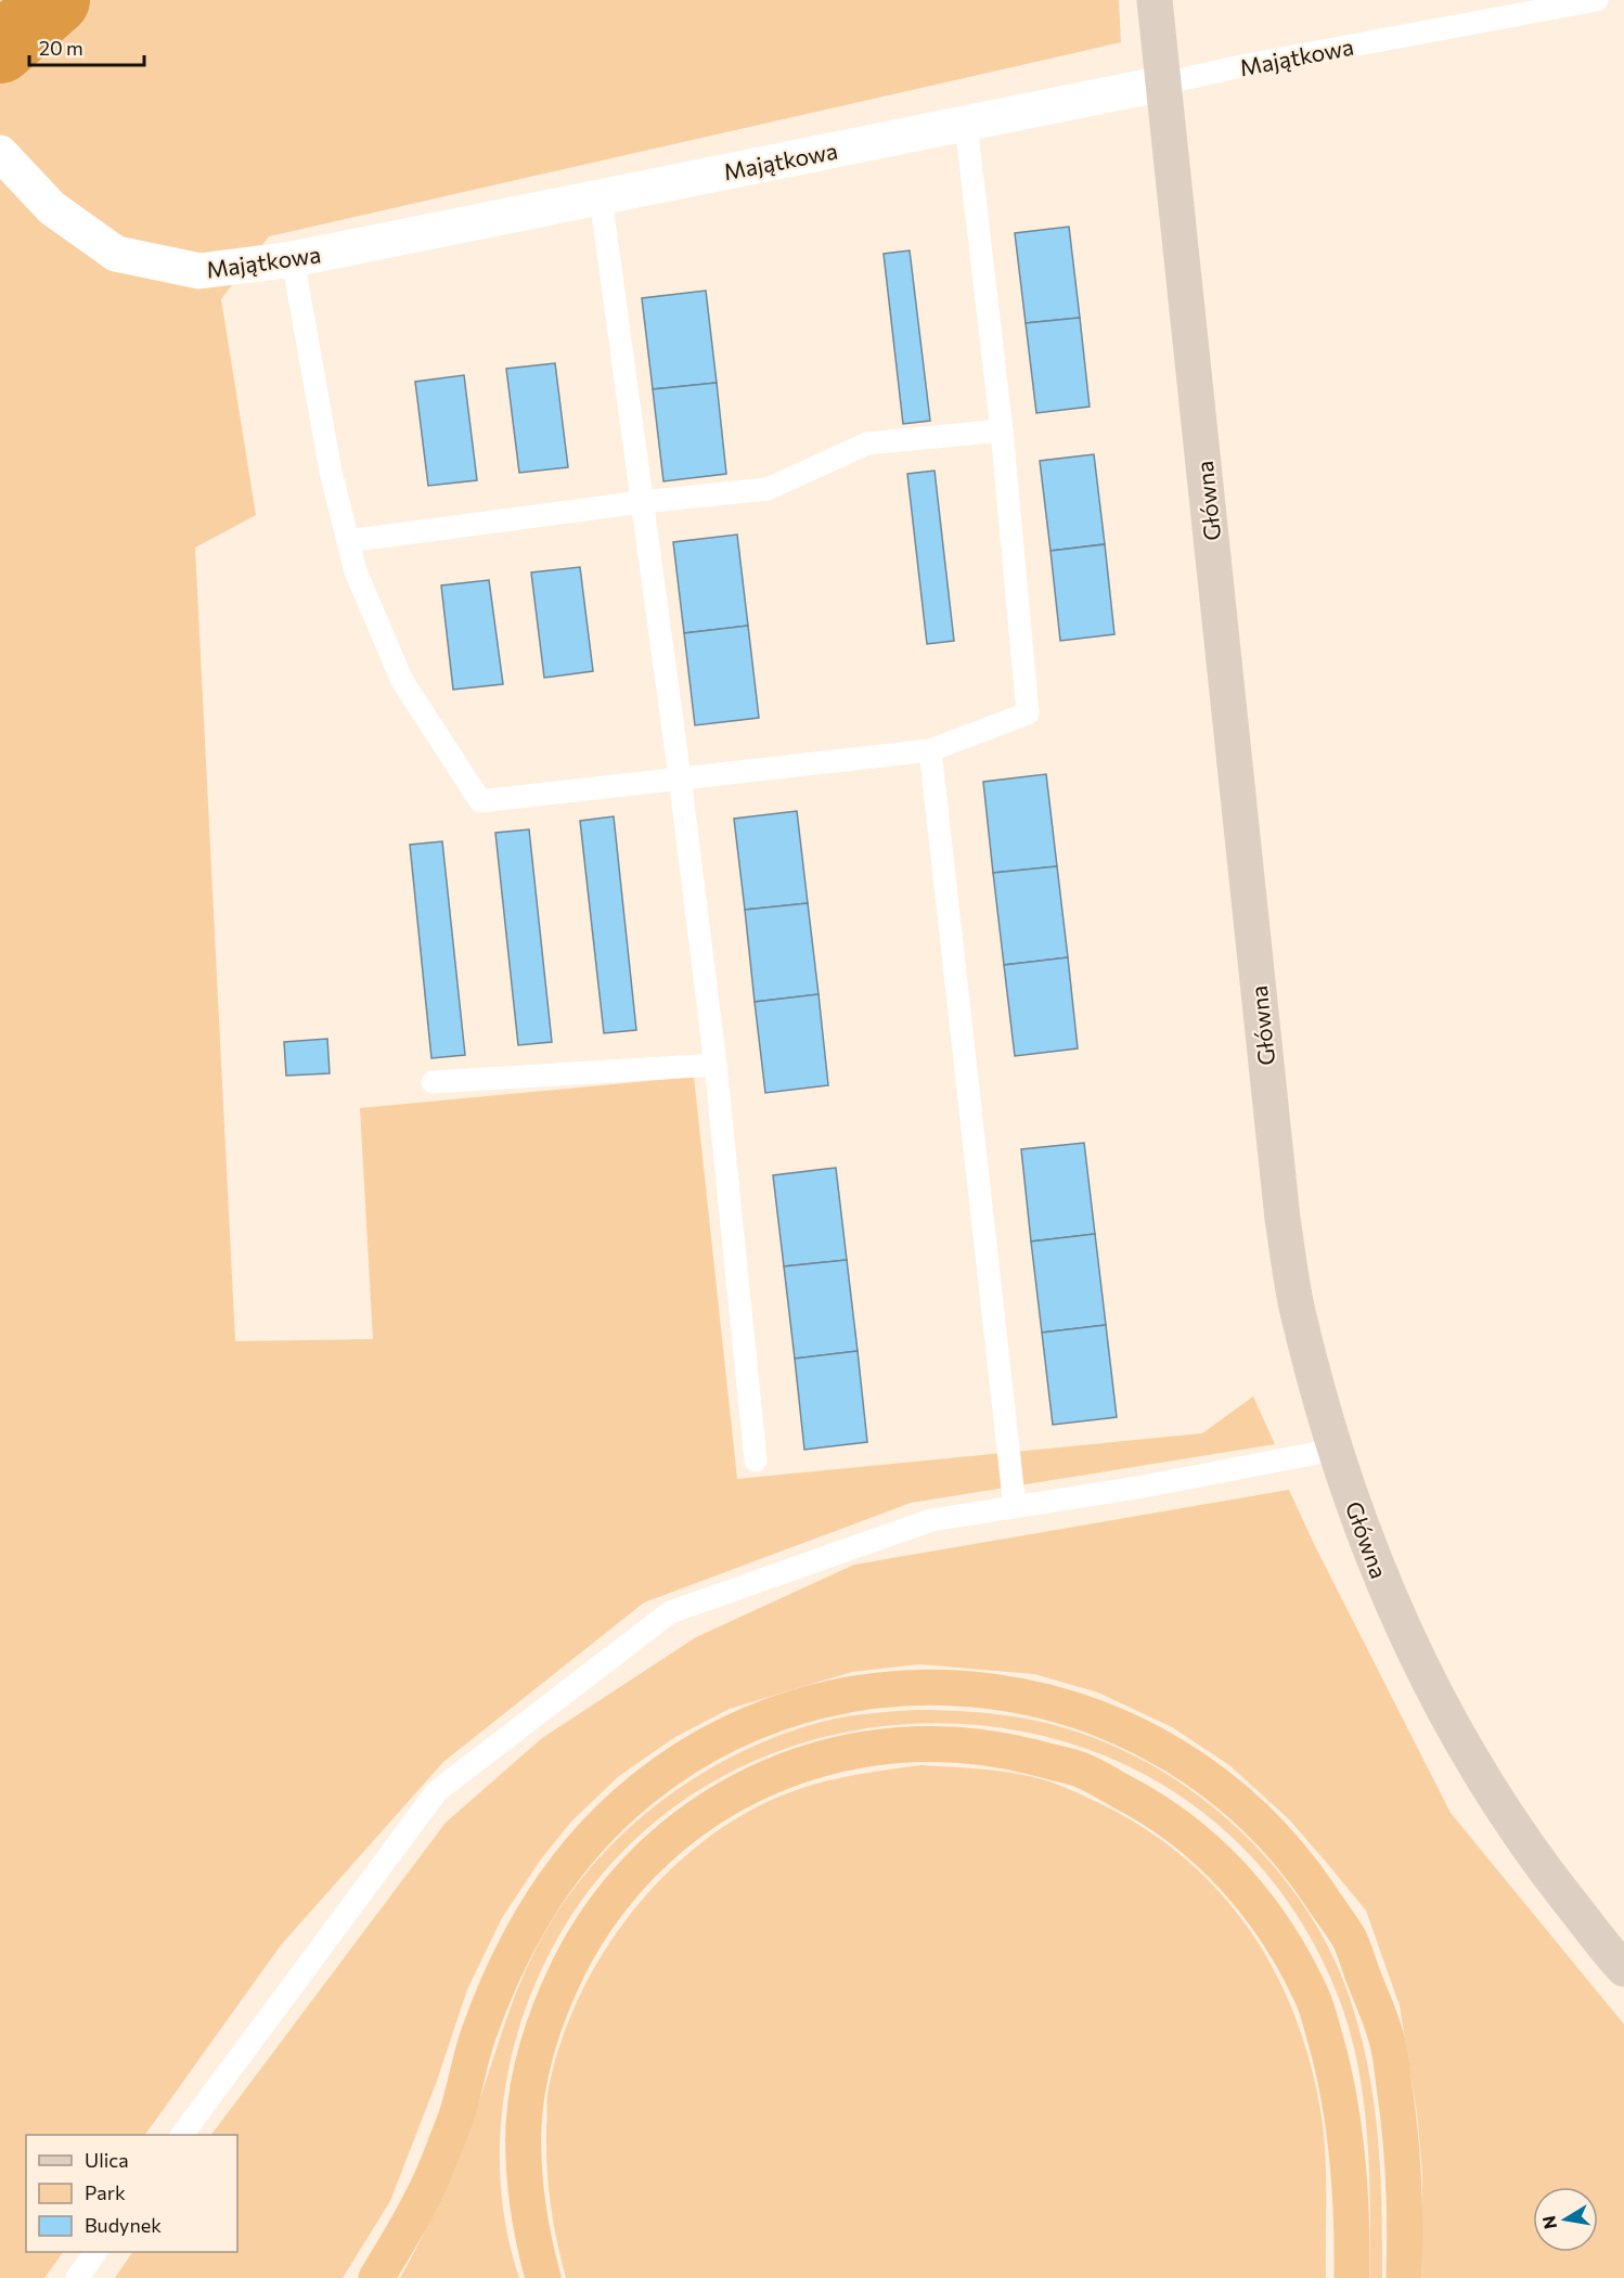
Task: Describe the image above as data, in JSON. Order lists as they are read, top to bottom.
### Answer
{
  "streets": {
    "main road": ["Główna"],
    "street": ["Majątkowa"]
  },
  "crossings": [
    ["Majątkowa", "Główna"]
  ],
  "legend": ["Ulica", "Park", "Budynek"],
  "scale_bar": "20 m",
  "north": "left"
}
